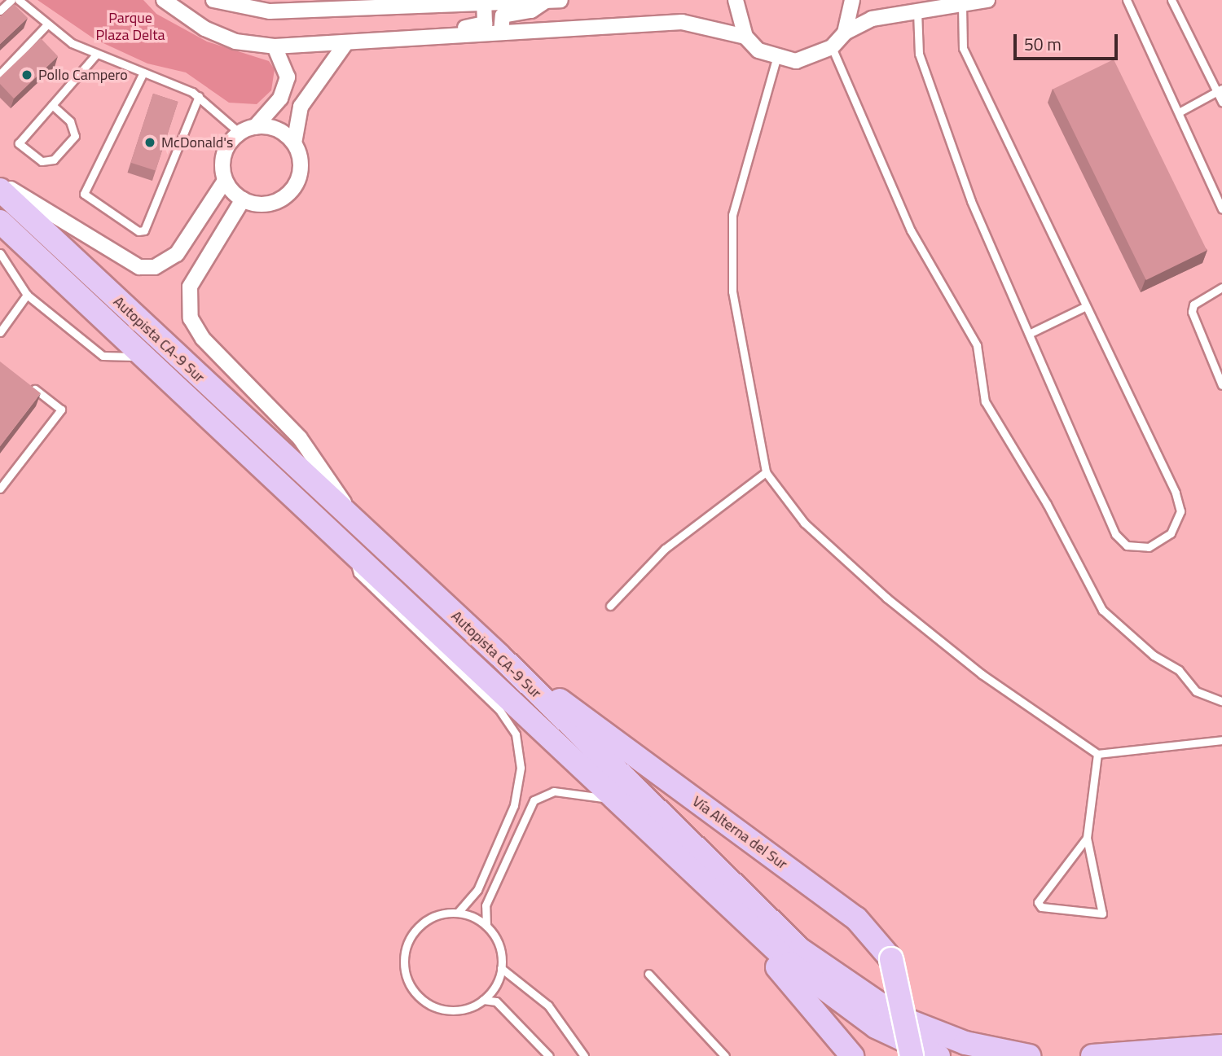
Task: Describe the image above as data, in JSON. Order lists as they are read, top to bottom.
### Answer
{
  "streets": {
    "highway": ["Autopista CA-9 Sur", "Vía Alterna del Sur"]
  },
  "crossings": [
    ["Autopista CA-9 Sur", "Vía Alterna del Sur"]
  ],
  "parks": ["Parque Plaza Delta"],
  "places": ["Pollo Campero", "McDonald's"],
  "scale_bar": "50 m"
}
